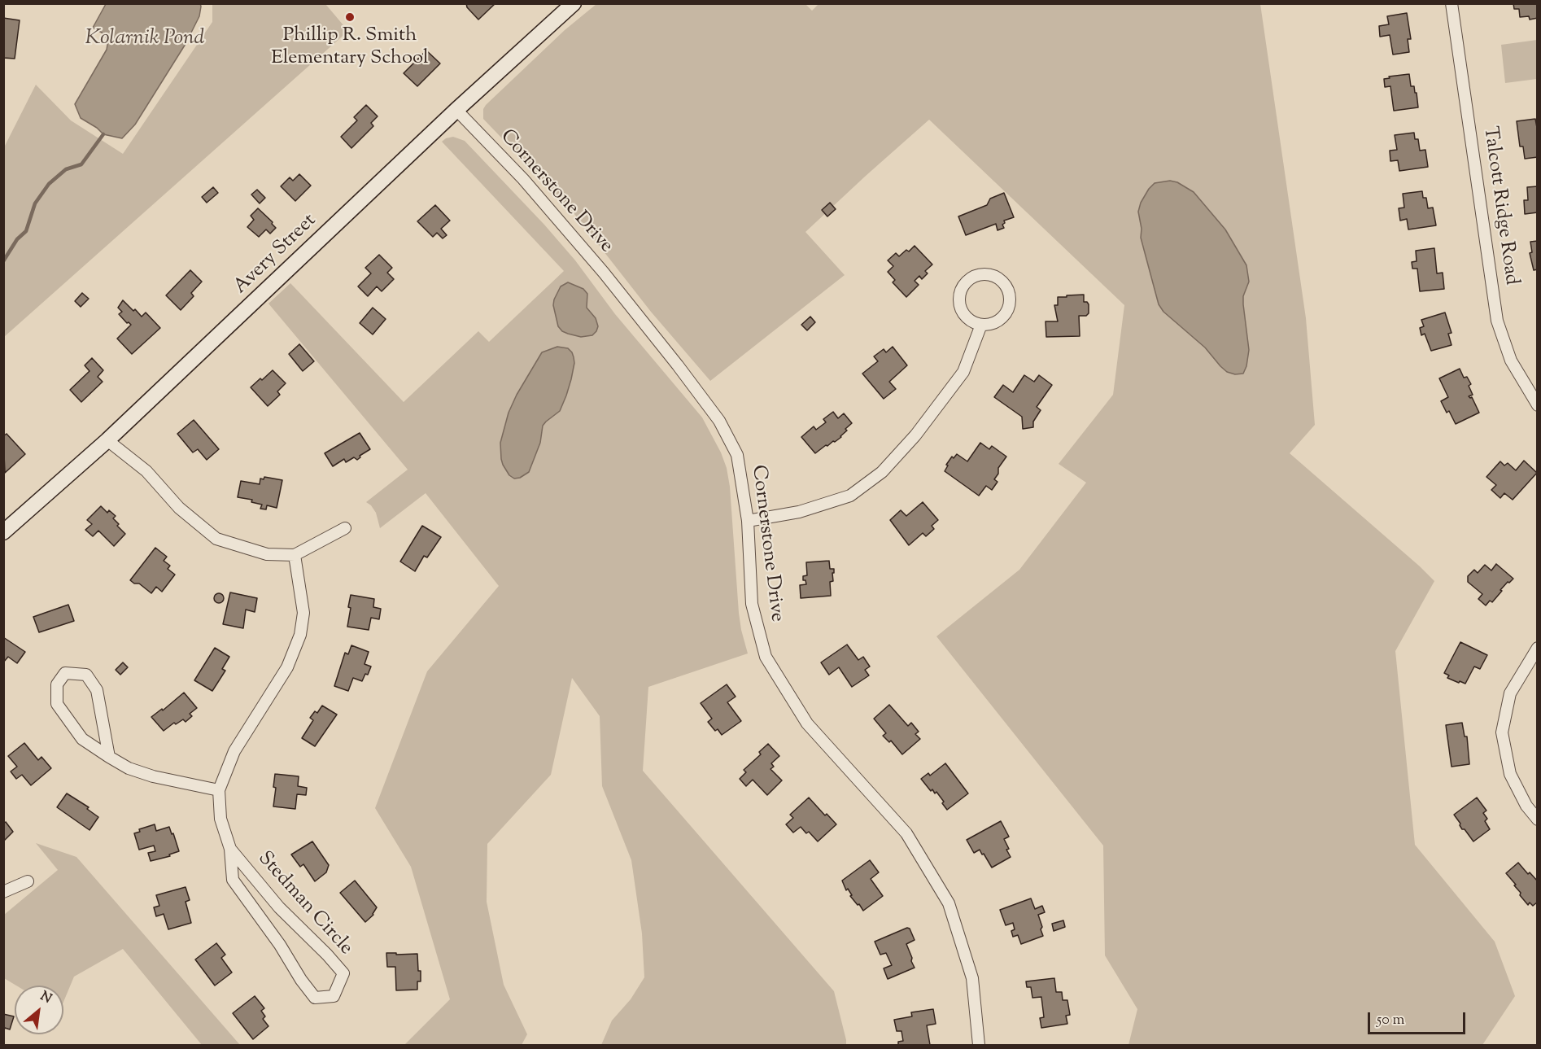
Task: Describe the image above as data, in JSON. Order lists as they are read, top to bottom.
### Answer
{
  "streets": {
    "main road": ["Avery Street"],
    "street": ["Cornerstone Drive", "Talcott Ridge Road", "Stedman Circle"]
  },
  "crossings": [
    ["Cornerstone Drive", "Avery Street"]
  ],
  "water": ["Kolarnik Pond"],
  "places": ["Phillip R. Smith Elementary School"],
  "scale_bar": "50 m",
  "north": "top right"
}
